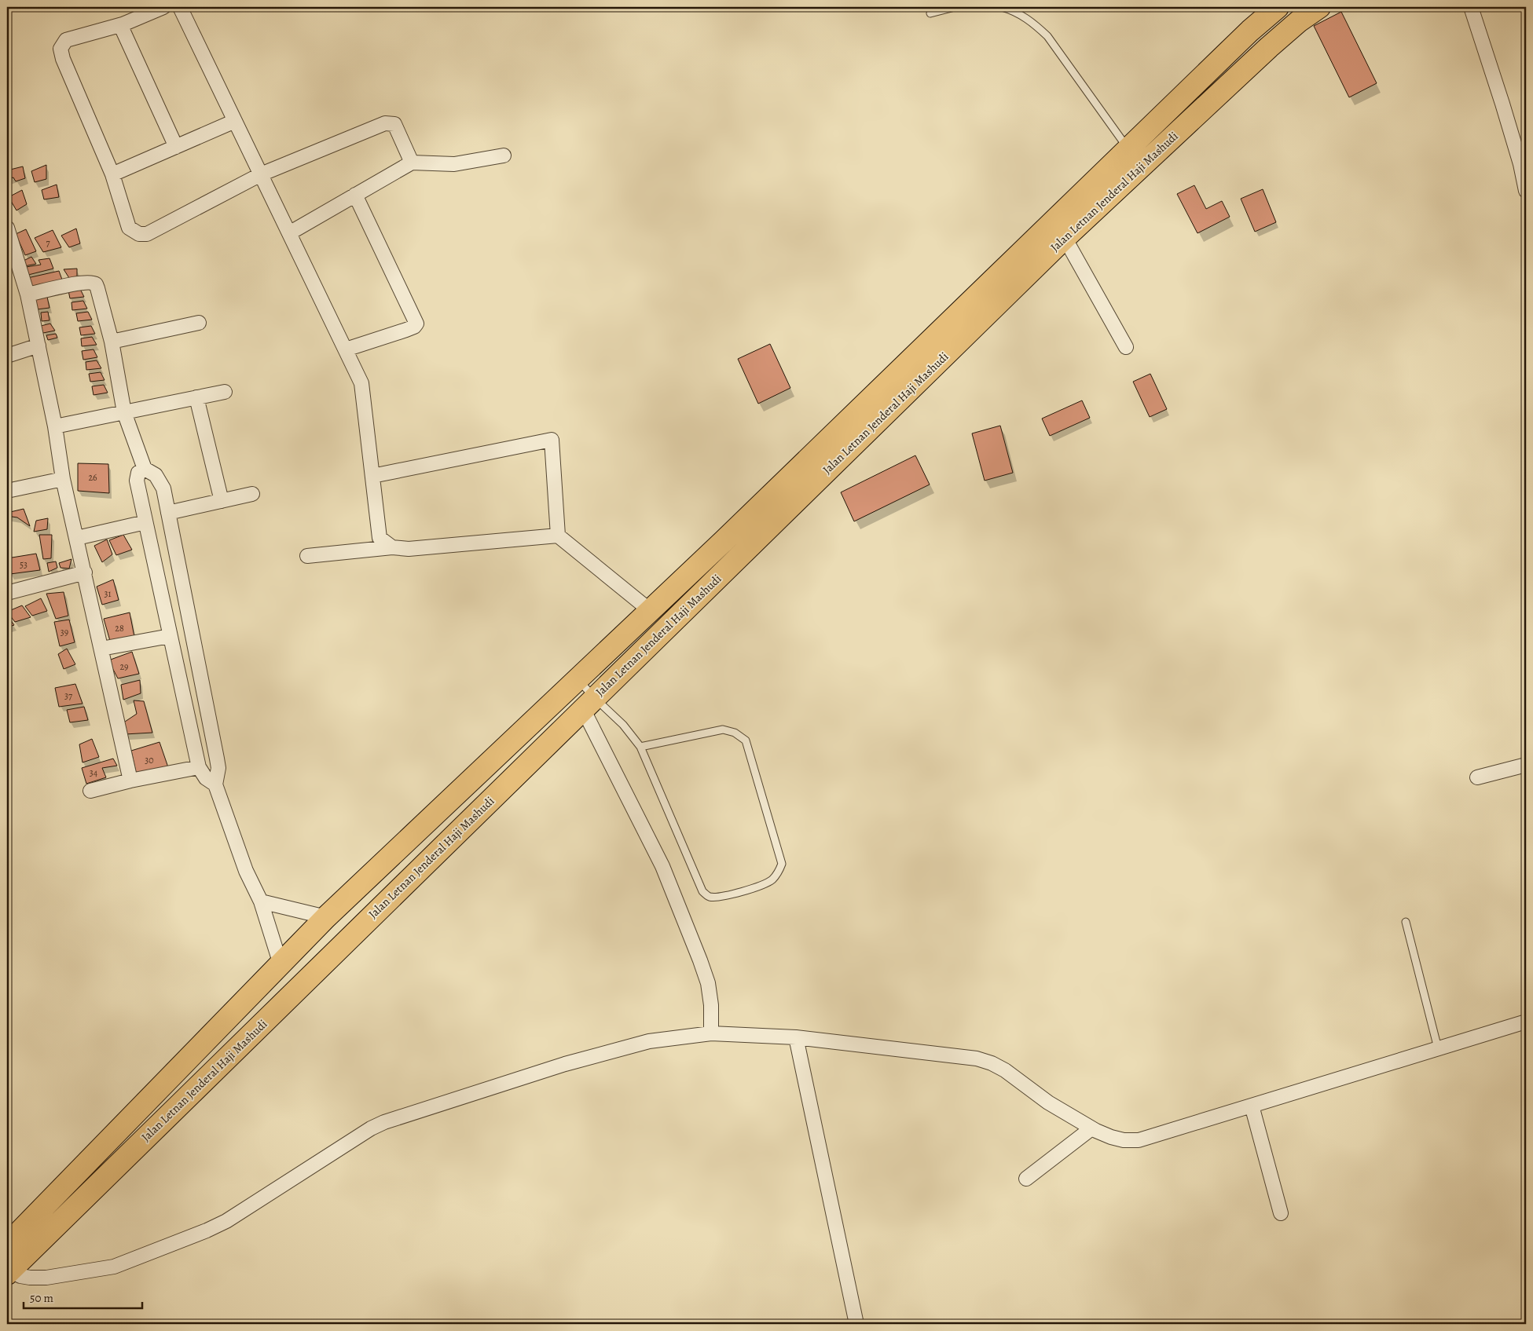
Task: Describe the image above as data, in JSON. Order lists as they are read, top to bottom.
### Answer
{
  "streets": {
    "main road": ["Jalan Letnan Jenderal Haji Mashudi"]
  },
  "house_numbers": [
    "7",
    "26",
    "53",
    "31",
    "28",
    "39",
    "29",
    "37",
    "30",
    "34"
  ],
  "scale_bar": "50 m"
}
